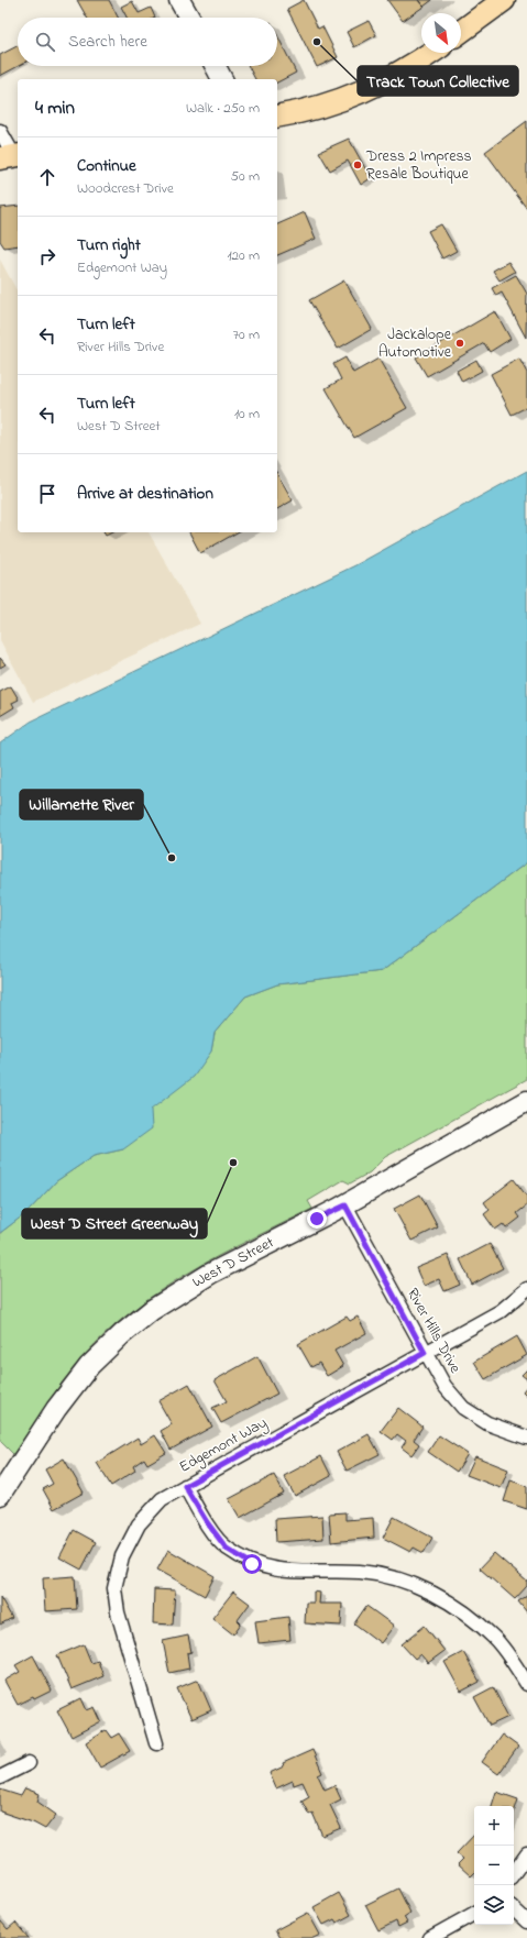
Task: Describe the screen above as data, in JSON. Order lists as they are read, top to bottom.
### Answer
{
  "streets": {
    "street": ["West D Street", "River Hills Drive", "Edgemont Way"]
  },
  "crossings": [
    ["West D Street", "River Hills Drive"],
    ["River Hills Drive", "Edgemont Way"]
  ],
  "places": [
    "Track Town Collective",
    "Dress 2 Impress Resale Boutique",
    "Jackalope Automotive",
    "Willamette River",
    "West D Street Greenway"
  ],
  "north": "bottom right",
  "page": {
    "search": "Search here",
    "heading": ["4 min", "Walk · 250 m"],
    "list": [
      ["Continue", "Woodcrest Drive", "50 m"],
      ["Turn right", "Edgemont Way", "120 m"],
      ["Turn left", "River Hills Drive", "70 m"],
      ["Turn left", "West D Street", "10 m"],
      "Arrive at destination"
    ],
    "map_buttons": ["+", "−"]
  }
}
